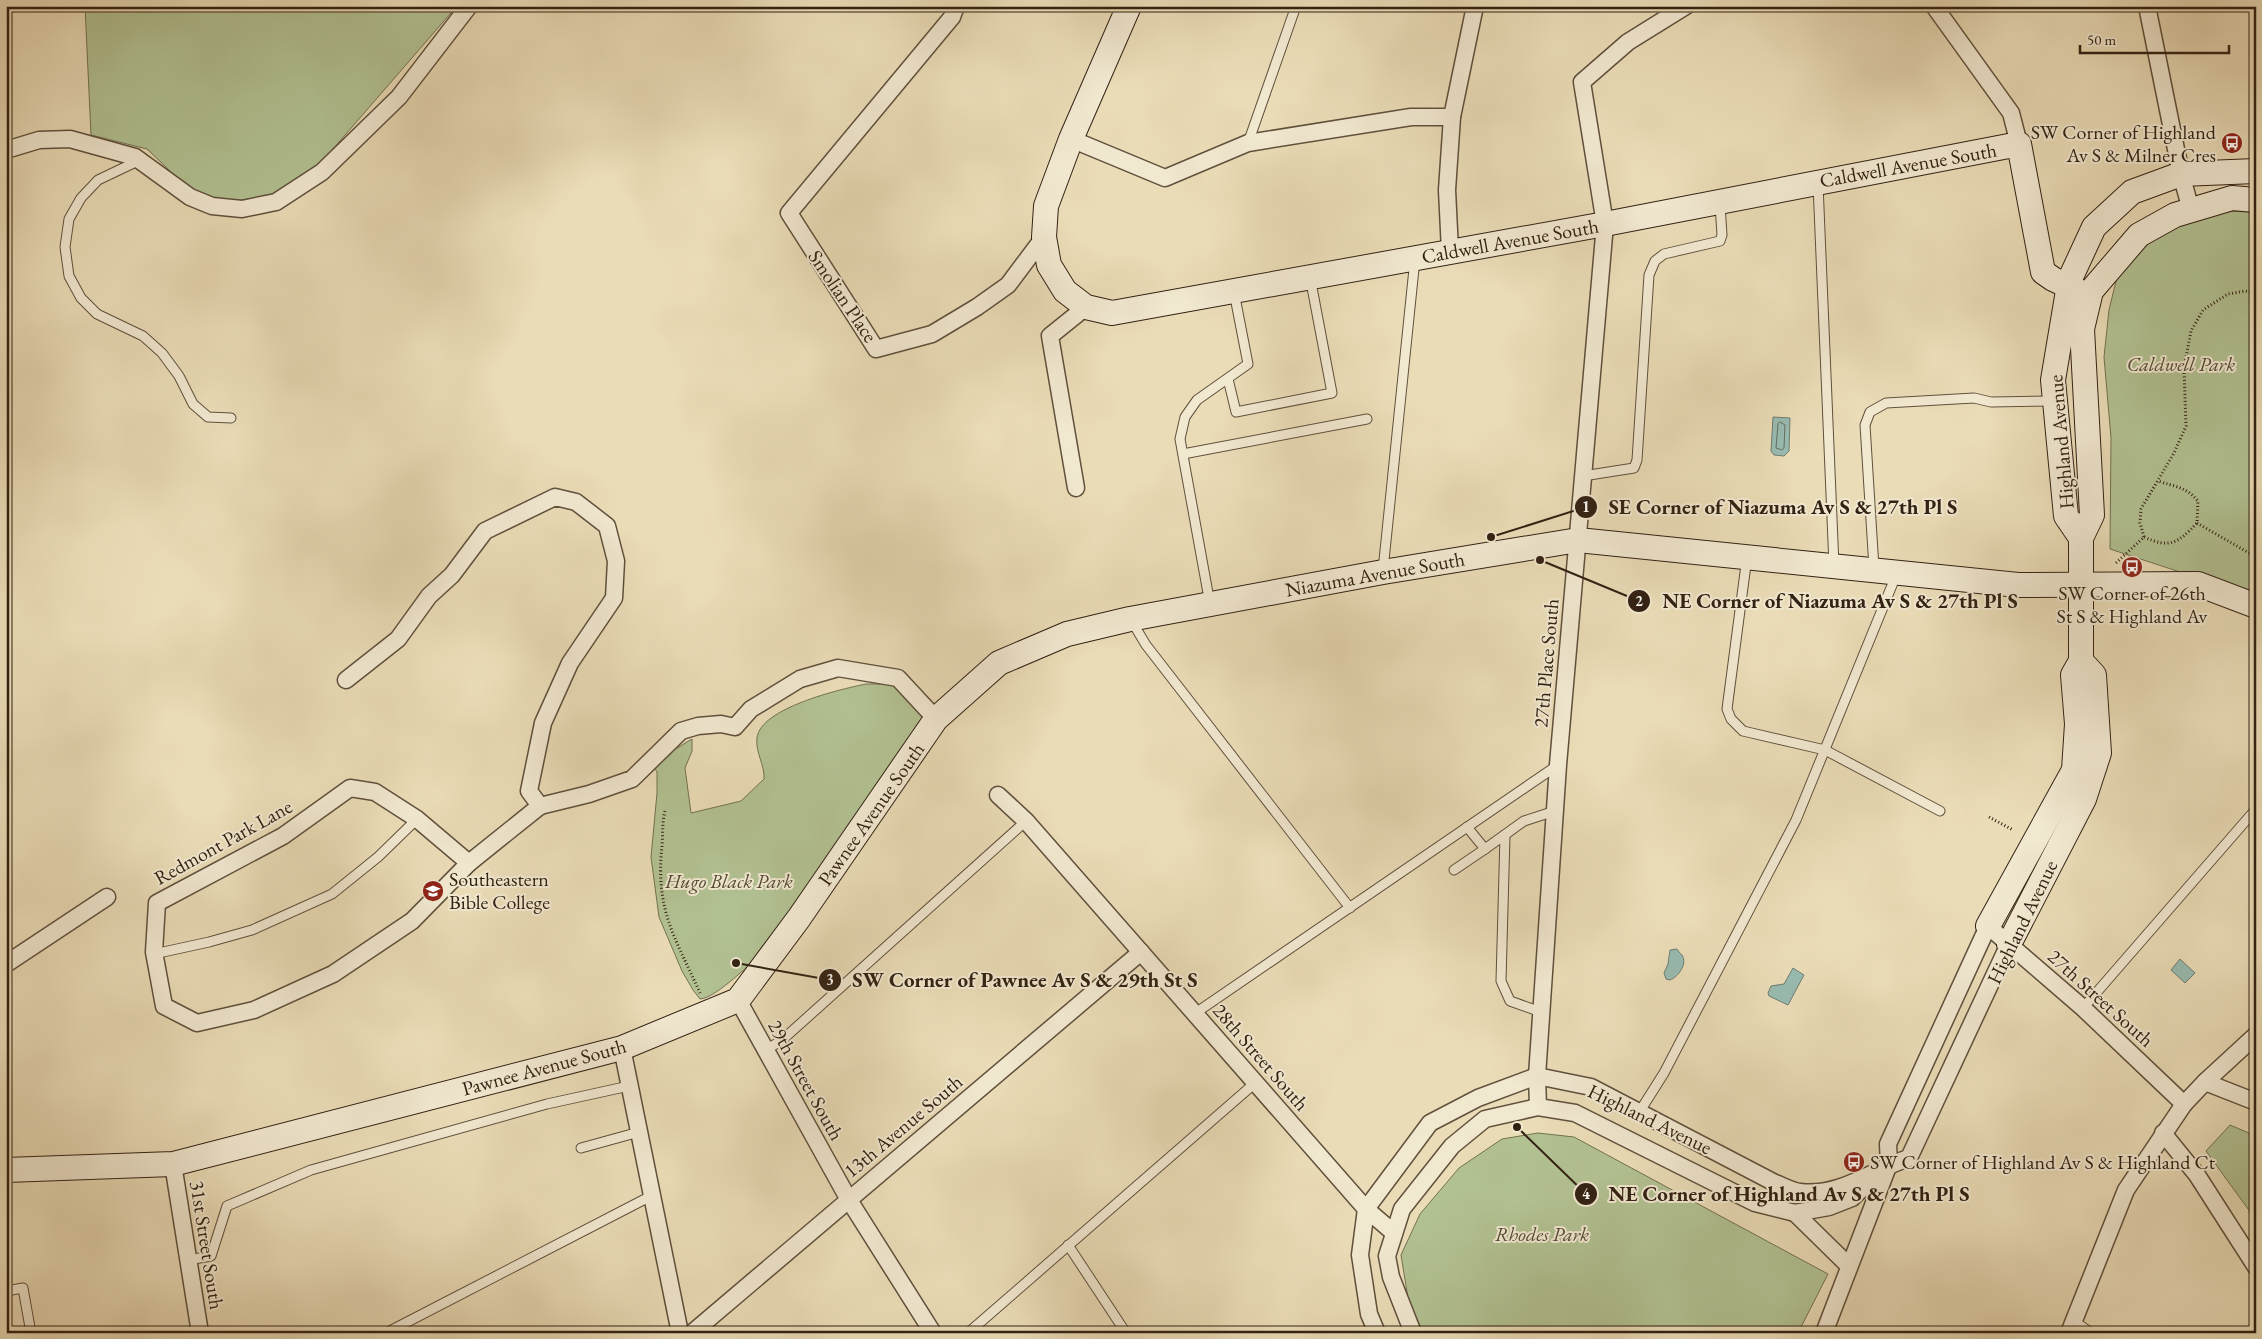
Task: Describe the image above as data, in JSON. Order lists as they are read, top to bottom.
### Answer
{
  "streets": {
    "street": [
      "Caldwell Avenue South",
      "Smolian Place",
      "Highland Avenue",
      "Niazuma Avenue South",
      "27th Place South",
      "Pawnee Avenue South",
      "Redmont Park Lane",
      "27th Street South",
      "28th Street South",
      "29th Street South",
      "13th Avenue South",
      "31st Street South"
    ]
  },
  "crossings": [
    ["Caldwell Avenue South", "Smolian Place"],
    ["Caldwell Avenue South", "27th Place South"],
    ["Highland Avenue", "Niazuma Avenue South"],
    ["Highland Avenue", "27th Place South"],
    ["Highland Avenue", "27th Street South"],
    ["Highland Avenue", "28th Street South"],
    ["Niazuma Avenue South", "27th Place South"],
    ["Niazuma Avenue South", "Pawnee Avenue South"],
    ["Pawnee Avenue South", "29th Street South"],
    ["Pawnee Avenue South", "31st Street South"],
    ["28th Street South", "13th Avenue South"],
    ["29th Street South", "13th Avenue South"]
  ],
  "parks": ["Caldwell Park", "Hugo Black Park", "Rhodes Park"],
  "places": {
    "bus stop": ["SW Corner of Highland Av S & Milner Cres", "SW Corner of 26th St S & Highland Av", "SW Corner of Highland Av S & Highland Ct"],
    "other": [
      "SE Corner of Niazuma Av S & 27th Pl S",
      "NE Corner of Niazuma Av S & 27th Pl S",
      "SW Corner of Pawnee Av S & 29th St S",
      "NE Corner of Highland Av S & 27th Pl S"
    ],
    "school or university": ["Southeastern Bible College"]
  },
  "scale_bar": "50 m"
}
